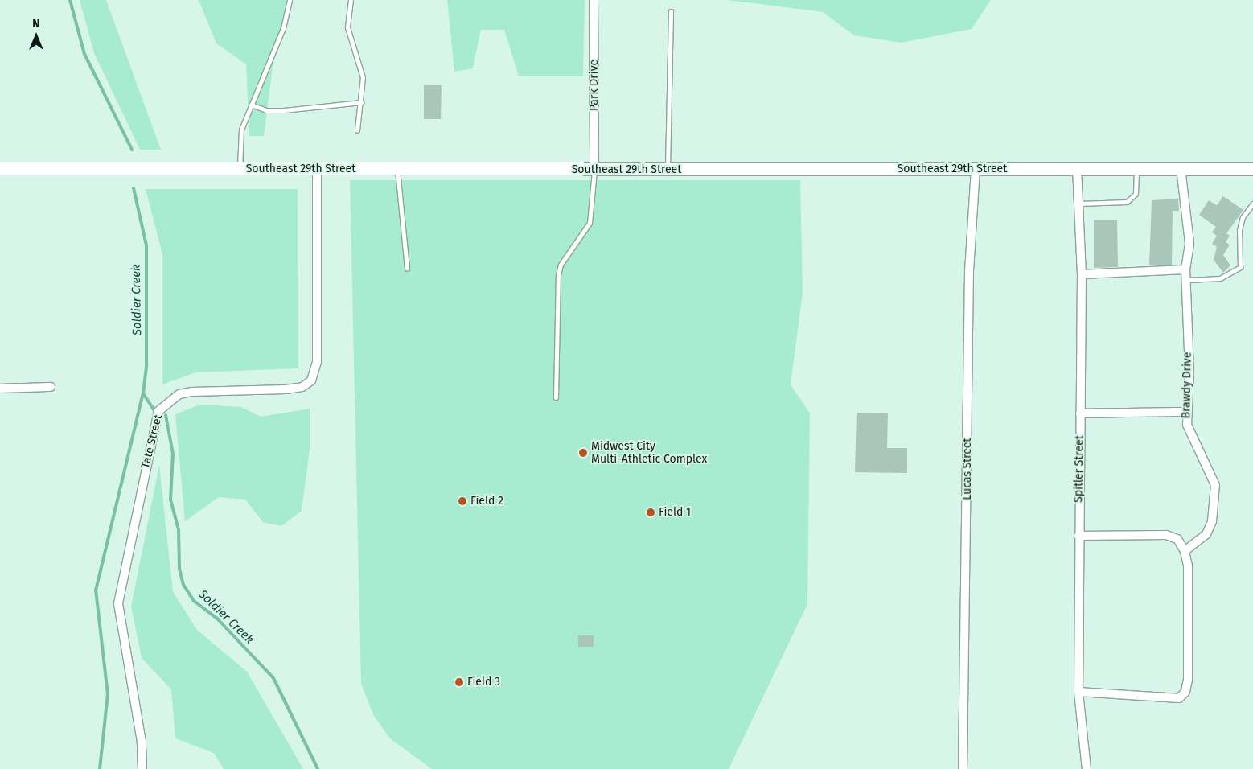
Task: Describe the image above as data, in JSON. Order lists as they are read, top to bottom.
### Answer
{
  "streets": {
    "main road": ["Southeast 29th Street"],
    "street": [
      "Park Drive",
      "Brawdy Drive",
      "Tate Street",
      "Lucas Street",
      "Spitler Street"
    ]
  },
  "crossings": [
    ["Park Drive", "Southeast 29th Street"],
    ["Southeast 29th Street", "Brawdy Drive"],
    ["Southeast 29th Street", "Tate Street"],
    ["Southeast 29th Street", "Lucas Street"],
    ["Southeast 29th Street", "Spitler Street"]
  ],
  "water": ["Soldier Creek"],
  "places": [
    "Midwest City Multi-Athletic Complex",
    "Field 2",
    "Field 1",
    "Field 3"
  ],
  "north": "top"
}
